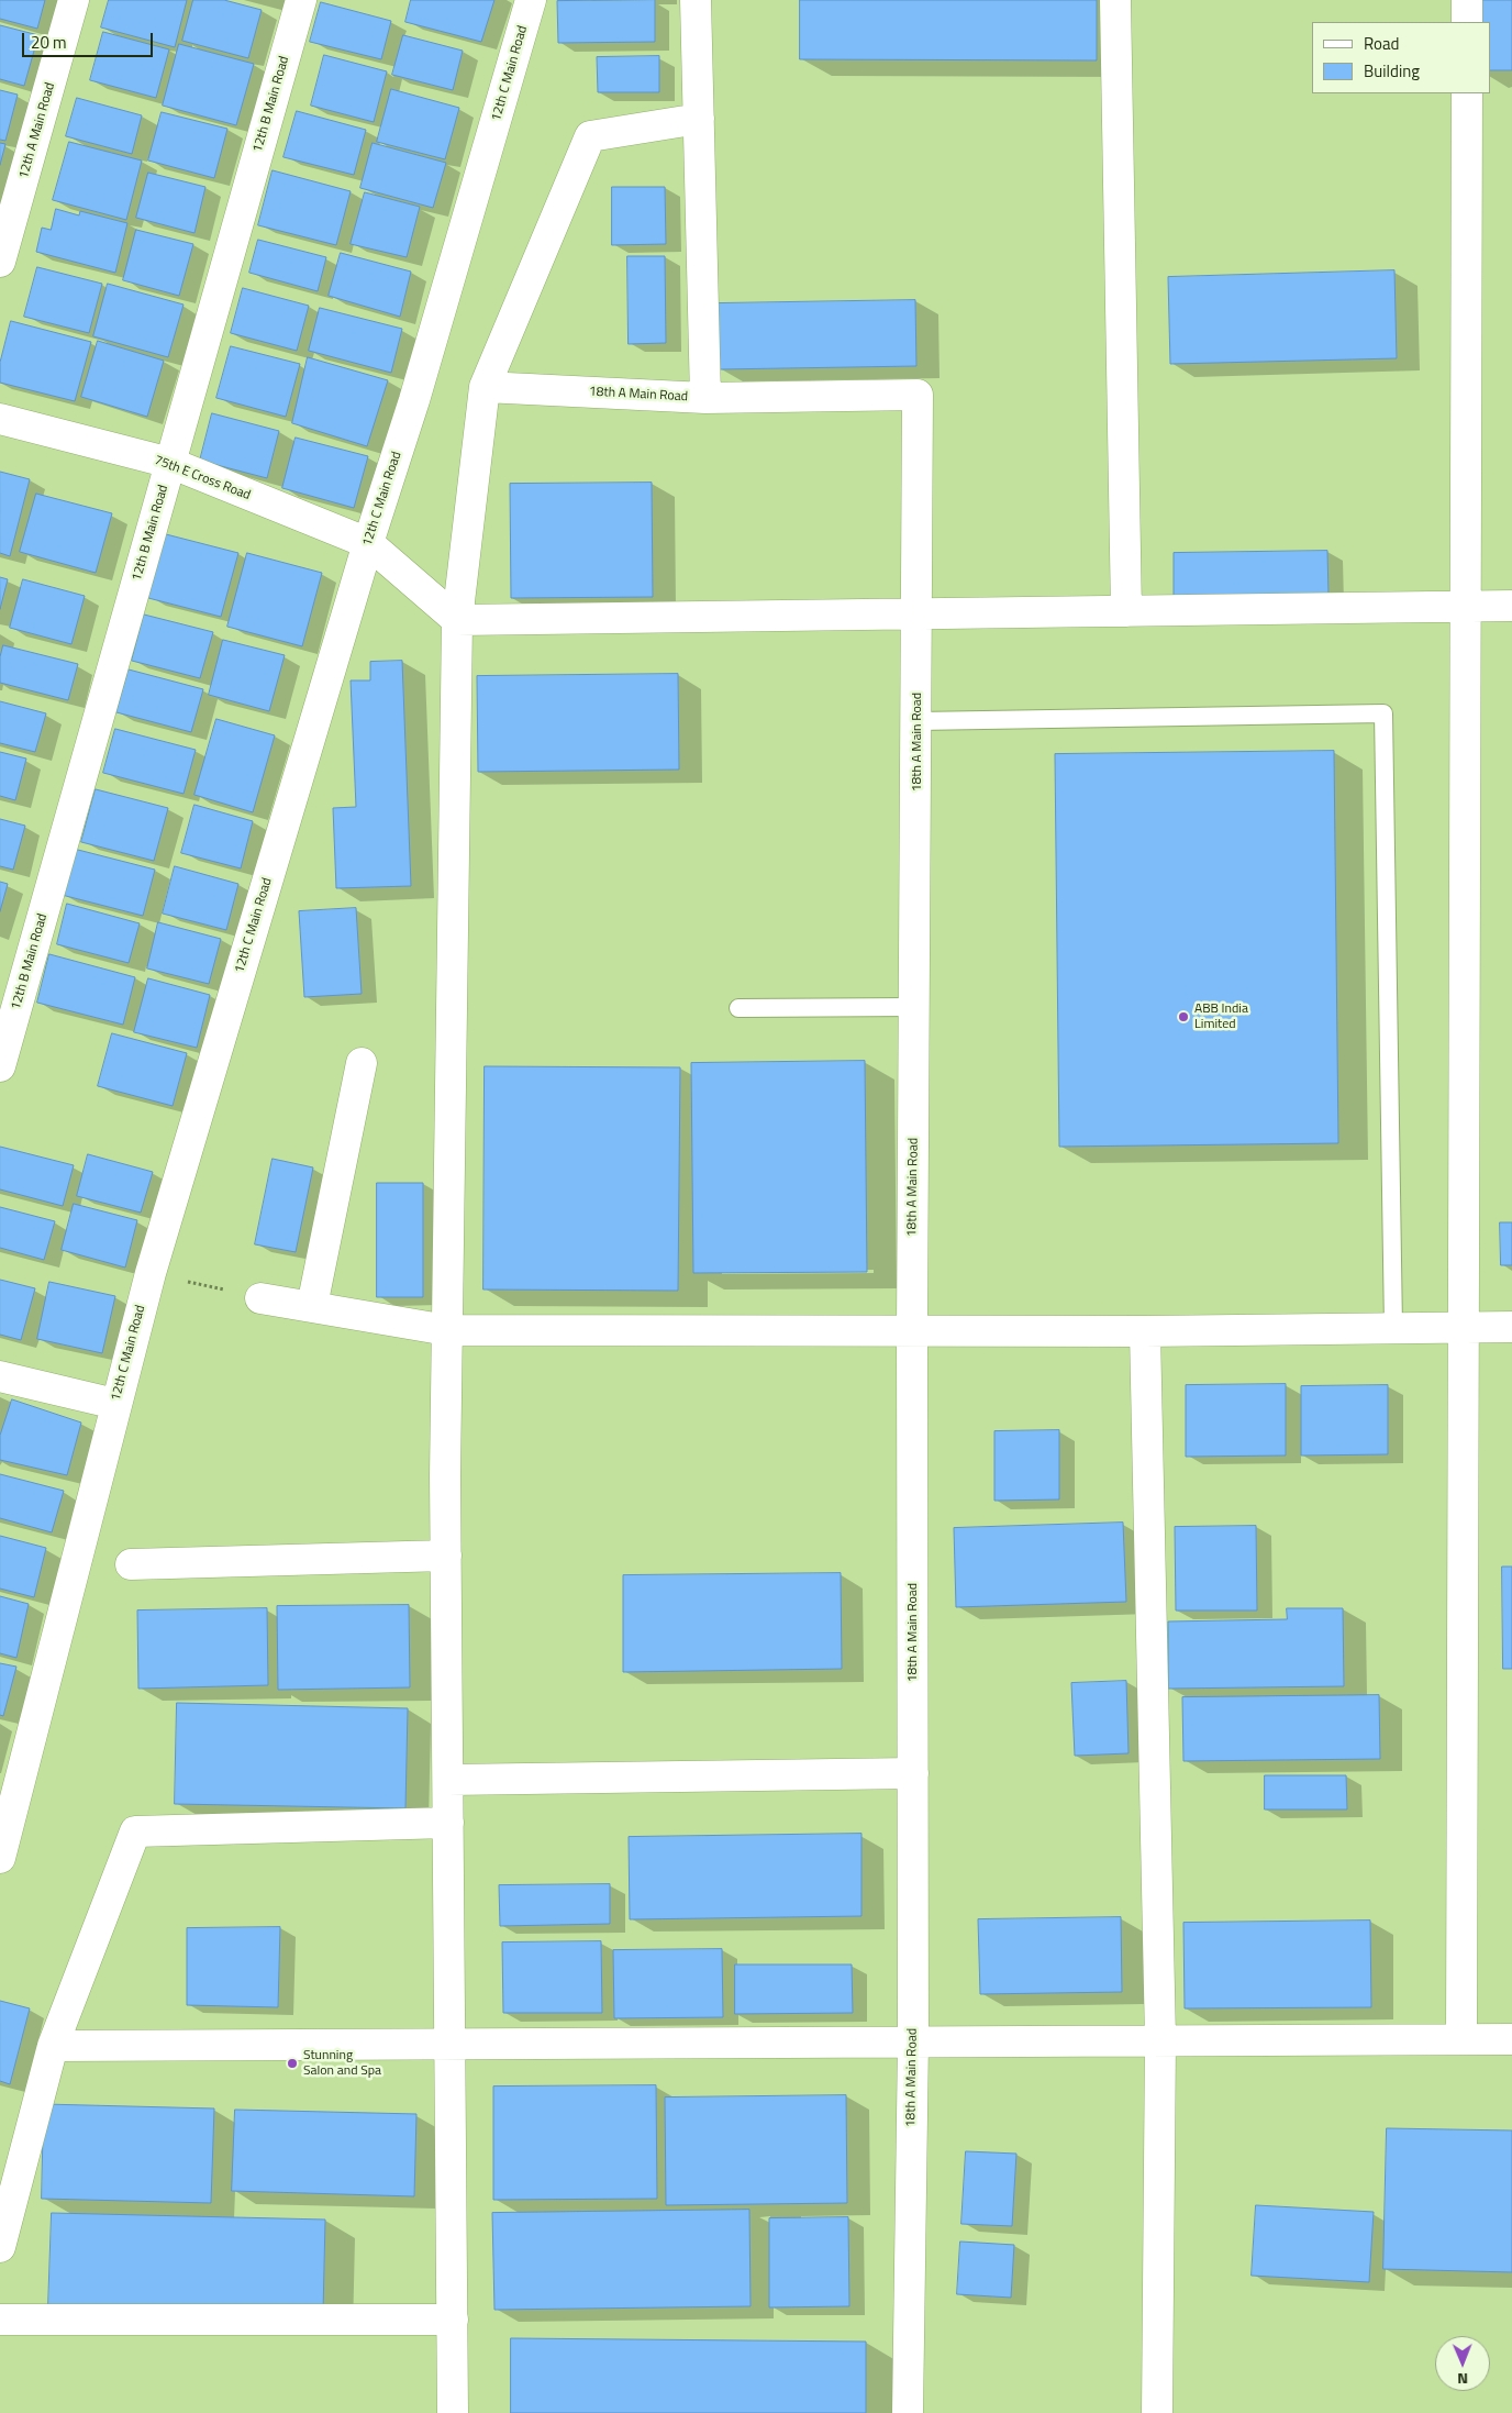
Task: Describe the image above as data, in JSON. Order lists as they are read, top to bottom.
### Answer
{
  "streets": {
    "street": [
      "12th C Main Road",
      "12th B Main Road",
      "12th A Main Road",
      "18th A Main Road",
      "75th E Cross Road"
    ]
  },
  "crossings": [
    ["12th C Main Road", "75th E Cross Road"],
    ["12th B Main Road", "75th E Cross Road"]
  ],
  "places": ["ABB India Limited", "Stunning Salon and Spa"],
  "legend": ["Road", "Building"],
  "scale_bar": "20 m",
  "north": "bottom"
}
